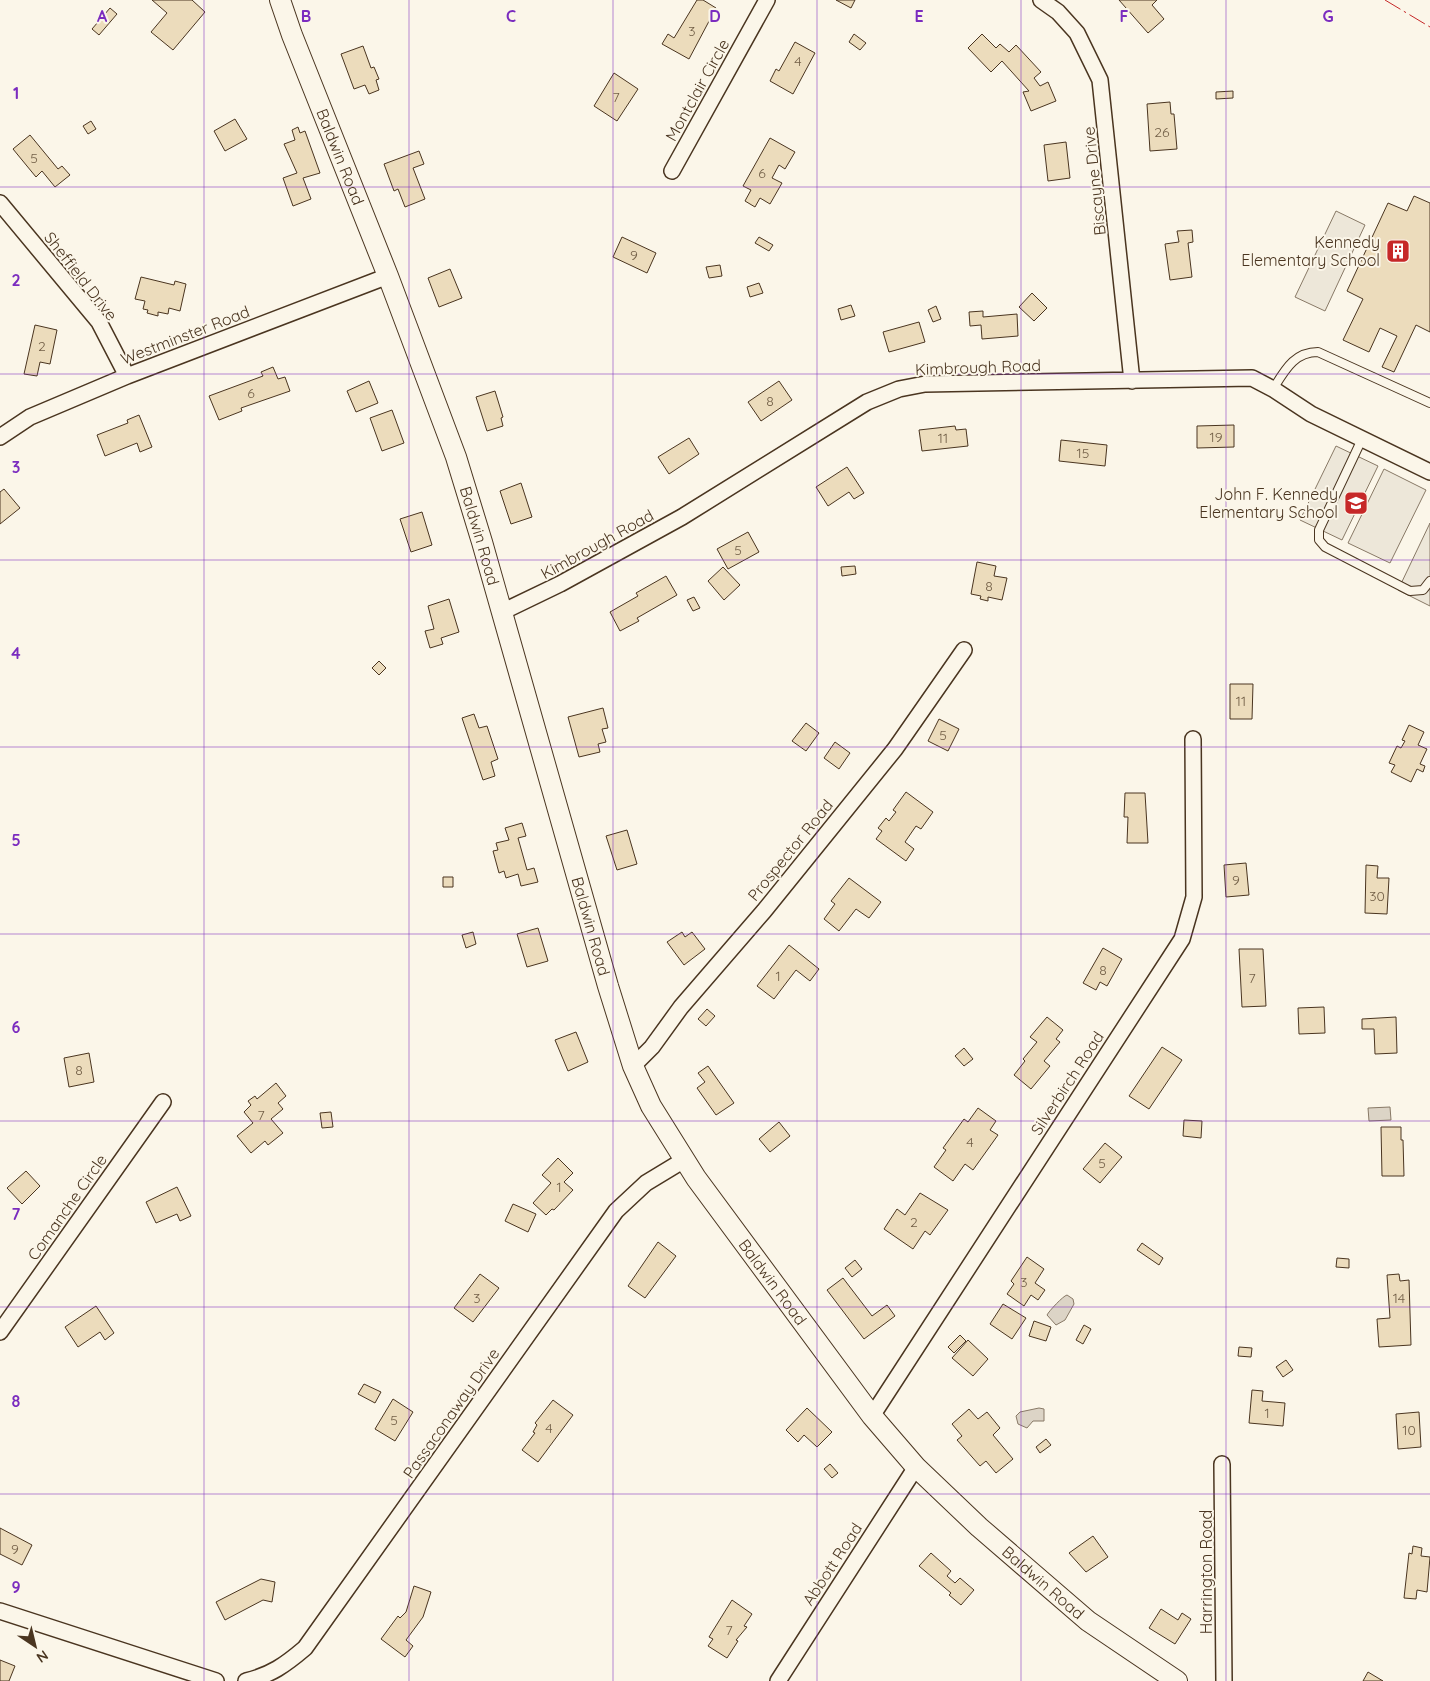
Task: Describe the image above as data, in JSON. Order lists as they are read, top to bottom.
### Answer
{
  "streets": {
    "street": [
      "Montclair Circle",
      "Baldwin Road",
      "Biscayne Drive",
      "Sheffield Drive",
      "Westminster Road",
      "Kimbrough Road",
      "Prospector Road",
      "Silverbirch Road",
      "Comanche Circle",
      "Passaconaway Drive",
      "Abbott Road",
      "Harrington Road"
    ]
  },
  "crossings": [
    ["Baldwin Road", "Westminster Road"],
    ["Baldwin Road", "Kimbrough Road"],
    ["Baldwin Road", "Prospector Road"],
    ["Baldwin Road", "Silverbirch Road"],
    ["Baldwin Road", "Passaconaway Drive"],
    ["Baldwin Road", "Abbott Road"],
    ["Biscayne Drive", "Kimbrough Road"],
    ["Sheffield Drive", "Westminster Road"]
  ],
  "places": {
    "building": ["Kennedy Elementary School"],
    "school or university": ["John F. Kennedy Elementary School"]
  },
  "house_numbers": [
    "3",
    "4",
    "7",
    "26",
    "5",
    "6",
    "9",
    "2",
    "6",
    "8",
    "19",
    "11",
    "15",
    "5",
    "8",
    "11",
    "5",
    "9",
    "30",
    "8",
    "1",
    "7",
    "8",
    "7",
    "4",
    "5",
    "1",
    "2",
    "3",
    "3",
    "14",
    "1",
    "5",
    "4",
    "10",
    "9",
    "7"
  ],
  "north": "bottom right",
  "grid": {
    "columns": [
      "A",
      "B",
      "C",
      "D",
      "E",
      "F",
      "G"
    ],
    "rows": [
      "1",
      "2",
      "3",
      "4",
      "5",
      "6",
      "7",
      "8",
      "9"
    ]
  }
}
